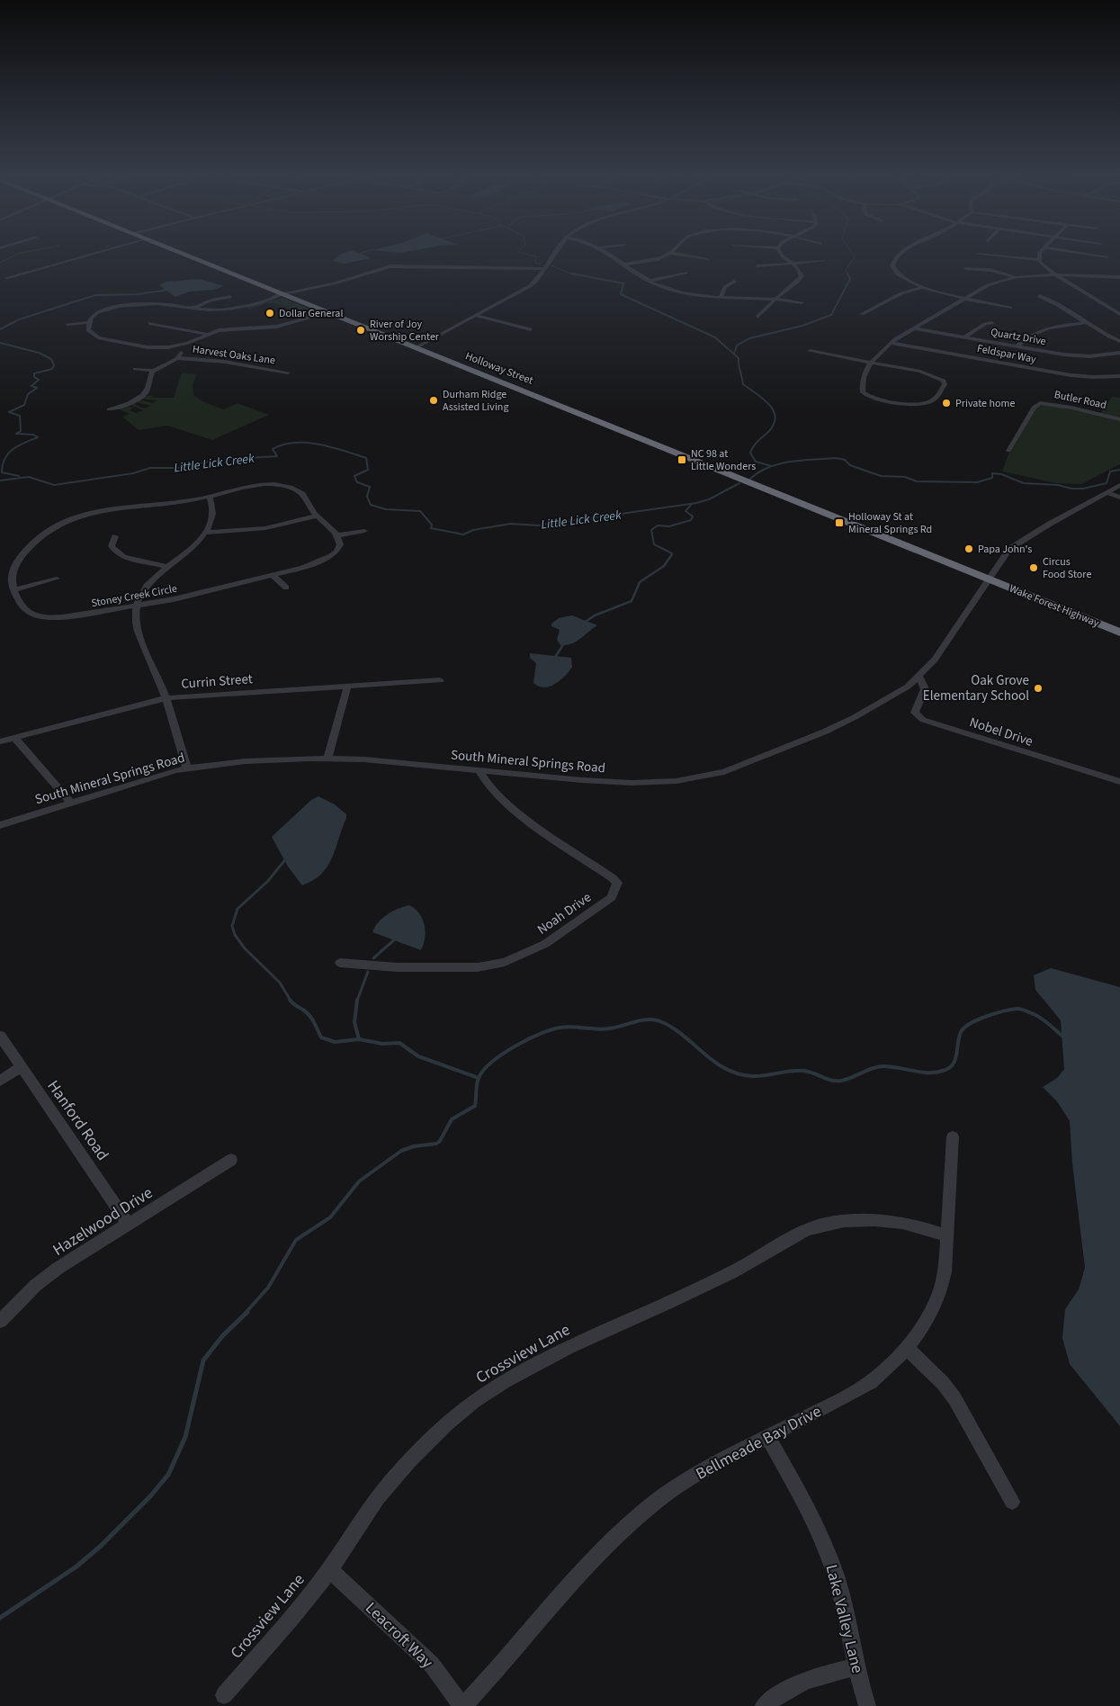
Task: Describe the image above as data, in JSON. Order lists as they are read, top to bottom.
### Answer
{
  "streets": {
    "highway": ["Holloway Street", "Wake Forest Highway"],
    "street": [
      "Quartz Drive",
      "Feldspar Way",
      "Harvest Oaks Lane",
      "Butler Road",
      "Stoney Creek Circle",
      "Currin Street",
      "Nobel Drive",
      "South Mineral Springs Road",
      "Noah Drive",
      "Hanford Road",
      "Hazelwood Drive",
      "Crossview Lane",
      "Bellmeade Bay Drive",
      "Lake Valley Lane",
      "Leacroft Way"
    ]
  },
  "crossings": [
    ["Holloway Street", "Wake Forest Highway"],
    ["Holloway Street", "South Mineral Springs Road"],
    ["Wake Forest Highway", "South Mineral Springs Road"],
    ["Nobel Drive", "South Mineral Springs Road"],
    ["South Mineral Springs Road", "Noah Drive"],
    ["Hanford Road", "Hazelwood Drive"],
    ["Crossview Lane", "Bellmeade Bay Drive"],
    ["Crossview Lane", "Leacroft Way"],
    ["Bellmeade Bay Drive", "Lake Valley Lane"],
    ["Bellmeade Bay Drive", "Leacroft Way"]
  ],
  "water": ["Little Lick Creek"],
  "places": {
    "other": [
      "Dollar General",
      "River of Joy Worship Center",
      "Durham Ridge Assisted Living",
      "Private home",
      "Papa John's",
      "Circus Food Store",
      "Oak Grove Elementary School"
    ],
    "transit": ["NC 98 at Little Wonders", "Holloway St at Mineral Springs Rd"]
  }
}
